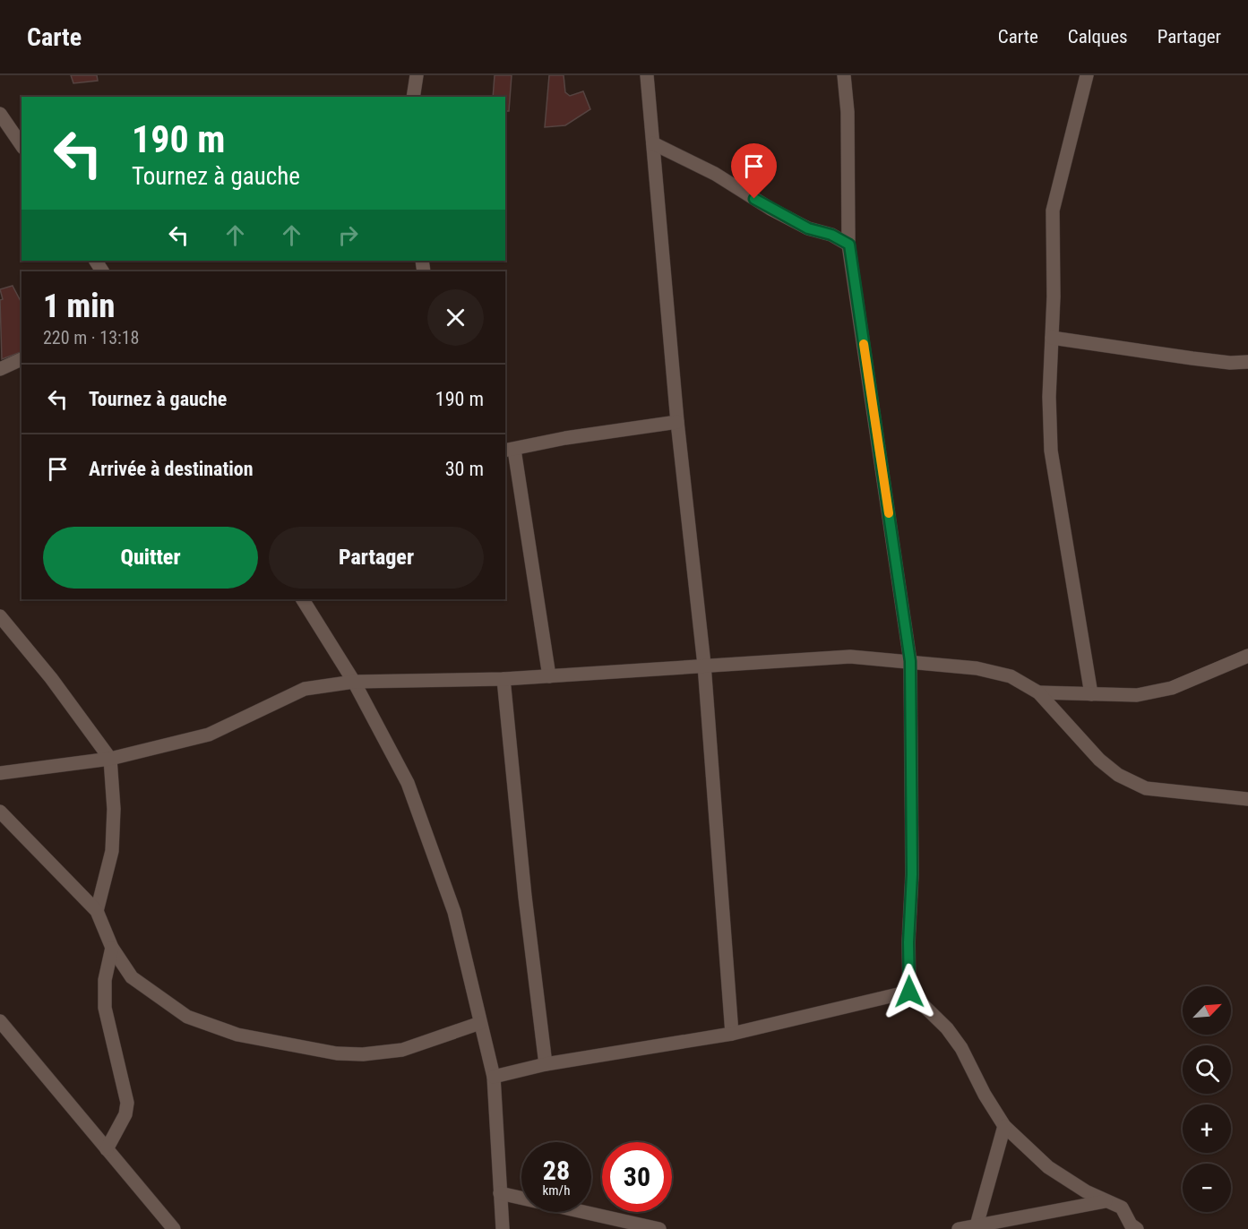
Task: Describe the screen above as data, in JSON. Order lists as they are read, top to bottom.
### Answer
{
  "north": "top right",
  "page": {
    "header": "Carte",
    "nav": ["Carte", "Calques", "Partager"],
    "turn": ["190 m", "Tournez à gauche"],
    "heading": ["1 min", "220 m · 13:18"],
    "list": [
      {
        "name": "Tournez à gauche",
        "value": "190 m"
      },
      {
        "name": "Arrivée à destination",
        "value": "30 m"
      }
    ],
    "buttons": ["Quitter", "Partager"],
    "map_buttons": ["+", "−"],
    "speed": "28 km/h",
    "limit": "30"
  }
}
